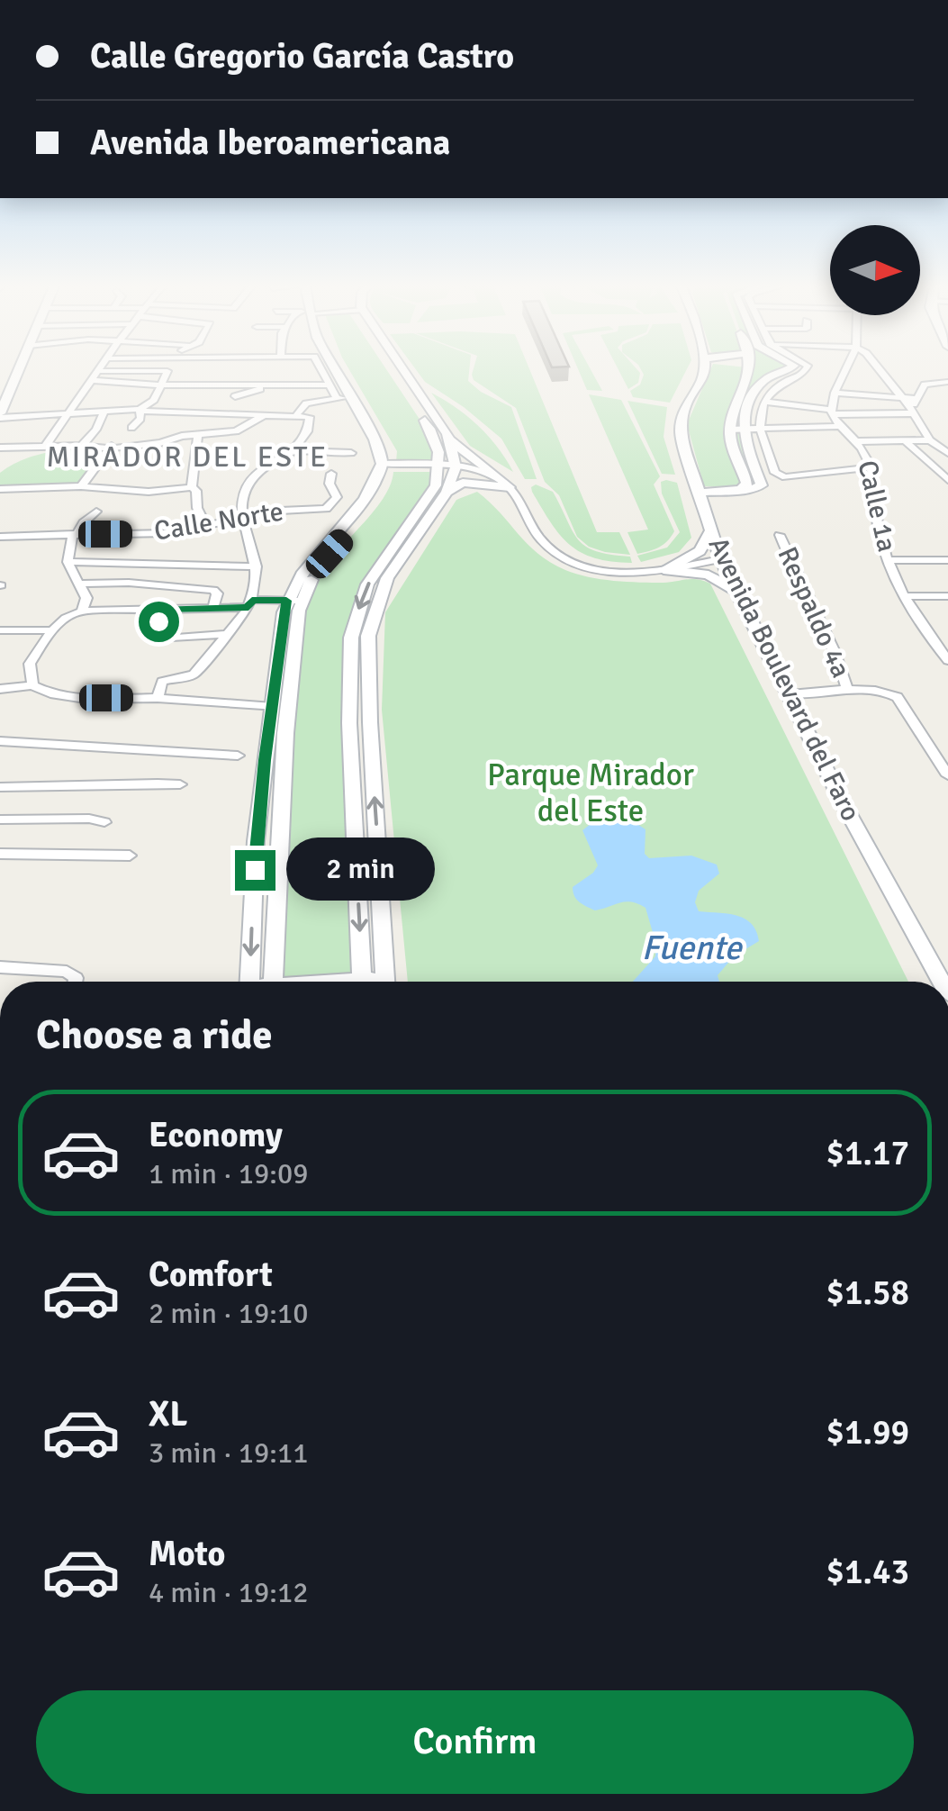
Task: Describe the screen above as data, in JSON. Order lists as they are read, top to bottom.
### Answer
{
  "streets": {
    "street": [
      "Calle 1a",
      "Calle Norte",
      "Respaldo 4a",
      "Avenida Boulevard del Faro"
    ]
  },
  "districts": ["MIRADOR DEL ESTE"],
  "water": ["Fuente"],
  "parks": ["Parque Mirador del Este"],
  "north": "right",
  "page": {
    "banner": ["Calle Gregorio García Castro", "Avenida Iberoamericana"],
    "bubble": "2 min",
    "heading": "Choose a ride",
    "list": [
      {
        "name": "Economy",
        "note": "1 min · 19:09",
        "value": "$1.17"
      },
      {
        "name": "Comfort",
        "note": "2 min · 19:10",
        "value": "$1.58"
      },
      {
        "name": "XL",
        "note": "3 min · 19:11",
        "value": "$1.99"
      },
      {
        "name": "Moto",
        "note": "4 min · 19:12",
        "value": "$1.43"
      }
    ],
    "buttons": "Confirm"
  }
}
